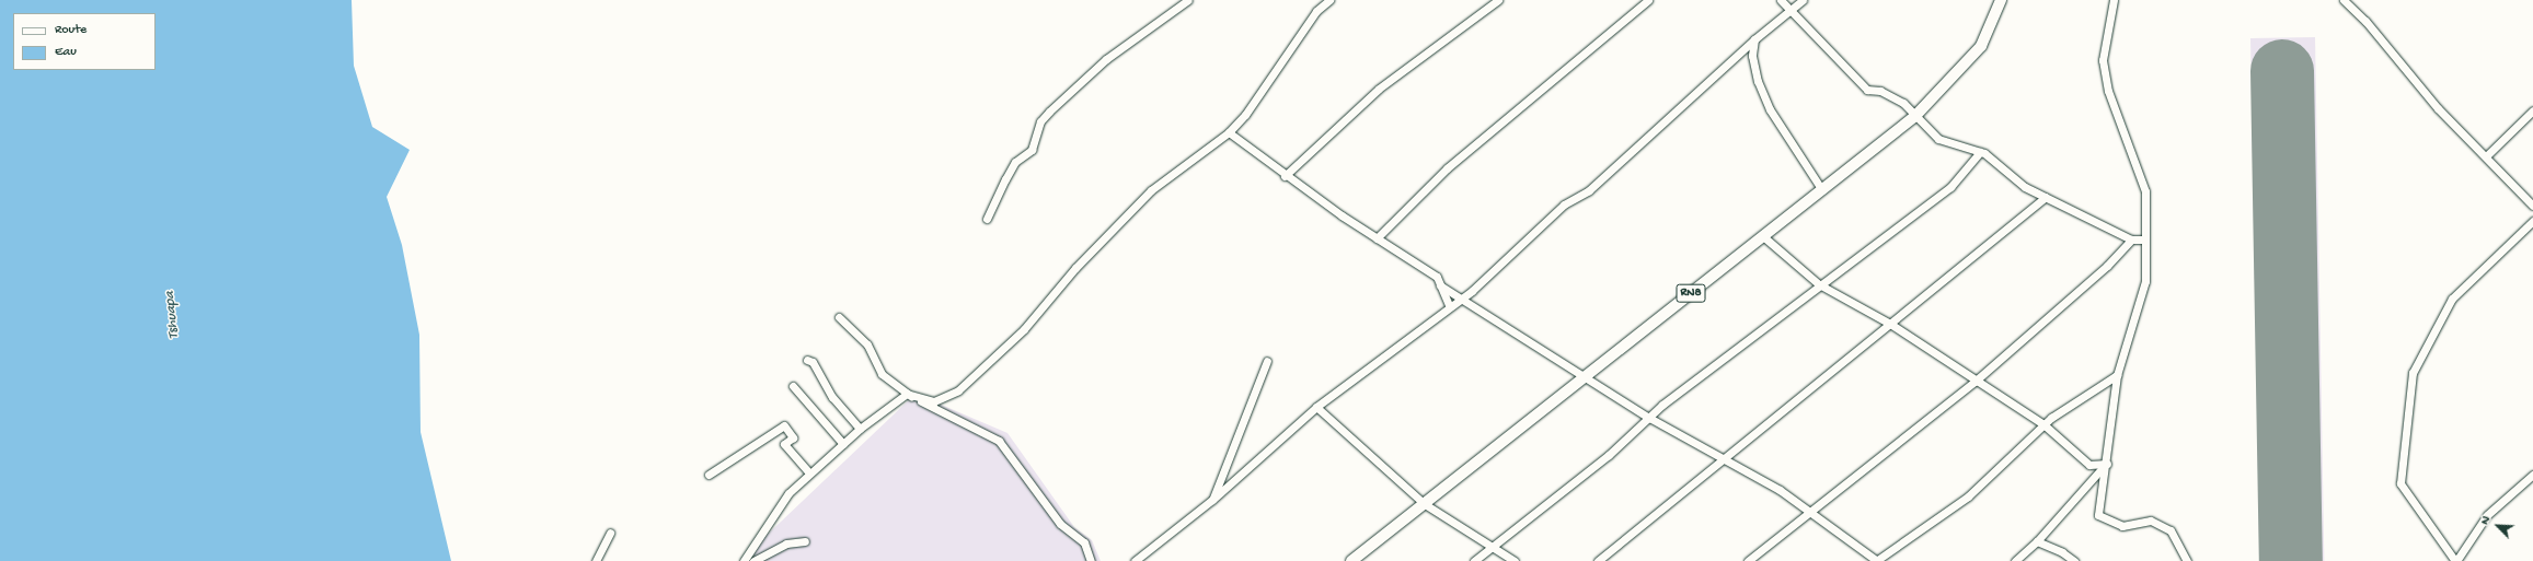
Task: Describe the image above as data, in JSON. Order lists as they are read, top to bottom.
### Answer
{
  "streets": {
    "main road": ["RN8"]
  },
  "water": ["Tshuapa"],
  "legend": ["Route", "Eau"],
  "north": "top left"
}
